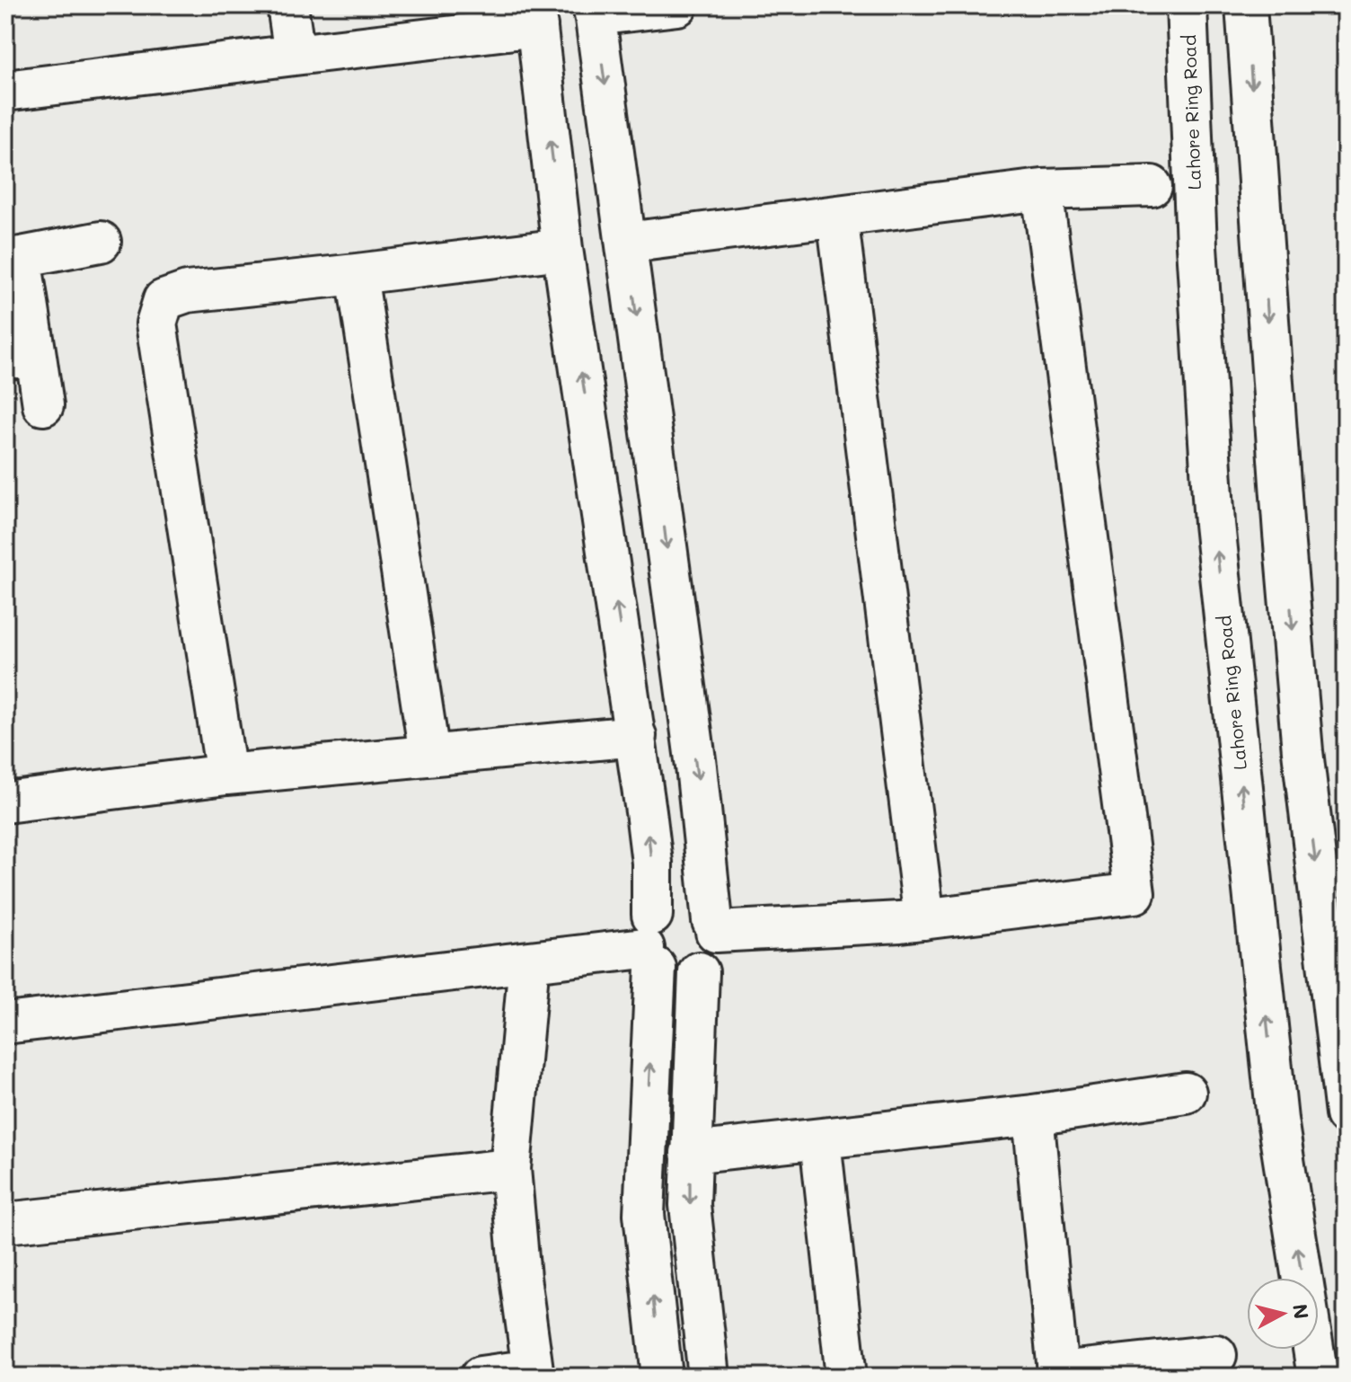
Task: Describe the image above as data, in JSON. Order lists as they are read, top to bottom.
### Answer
{
  "streets": {
    "main road": ["Lahore Ring Road"]
  },
  "north": "right"
}
